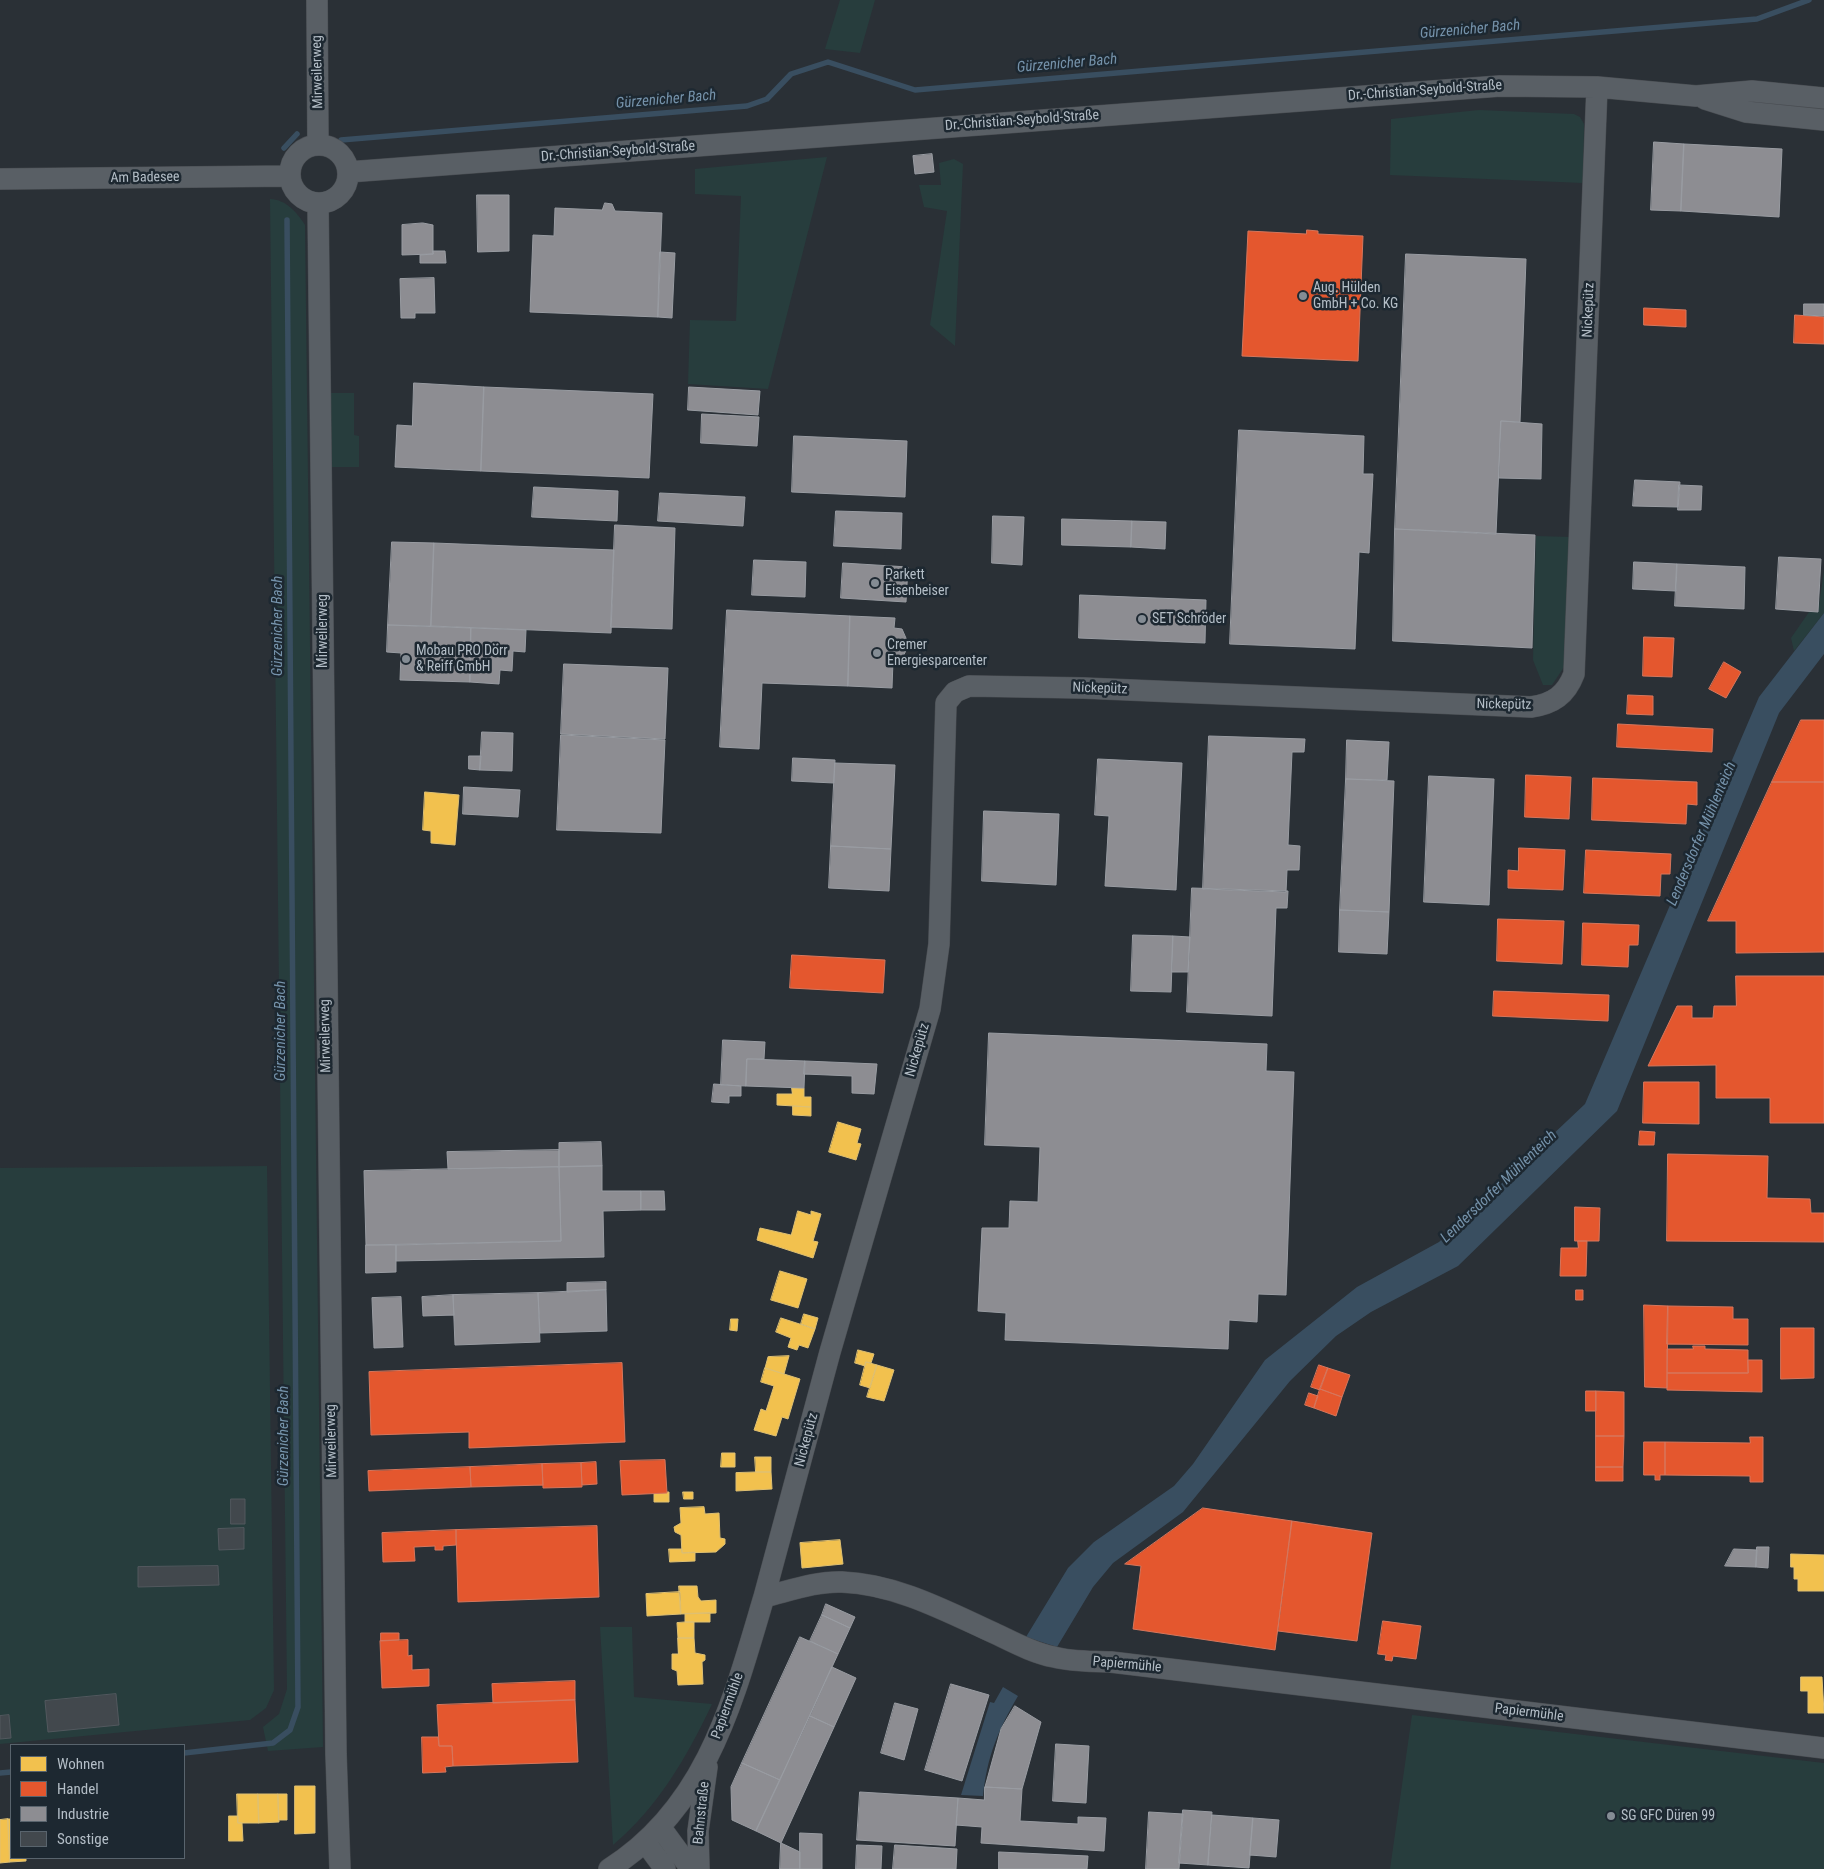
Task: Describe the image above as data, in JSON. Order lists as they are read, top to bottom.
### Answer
{
  "streets": {
    "street": [
      "Mirweilerweg",
      "Dr.-Christian-Seybold-Straße",
      "Am Badesee",
      "Nickepütz",
      "Papiermühle",
      "Bahnstraße"
    ]
  },
  "crossings": [
    ["Mirweilerweg", "Dr.-Christian-Seybold-Straße"],
    ["Mirweilerweg", "Am Badesee"],
    ["Dr.-Christian-Seybold-Straße", "Am Badesee"],
    ["Dr.-Christian-Seybold-Straße", "Nickepütz"],
    ["Nickepütz", "Papiermühle"],
    ["Papiermühle", "Bahnstraße"]
  ],
  "water": ["Gürzenicher Bach", "Lendersdorfer Mühlenteich"],
  "places": [
    "Aug. Hülden GmbH + Co. KG",
    "Parkett Eisenbeiser",
    "SET Schröder",
    "Cremer Energiesparcenter",
    "Mobau PRO Dörr & Reiff GmbH",
    "SG GFC Düren 99"
  ],
  "legend": [
    "Wohnen",
    "Handel",
    "Industrie",
    "Sonstige"
  ]
}
